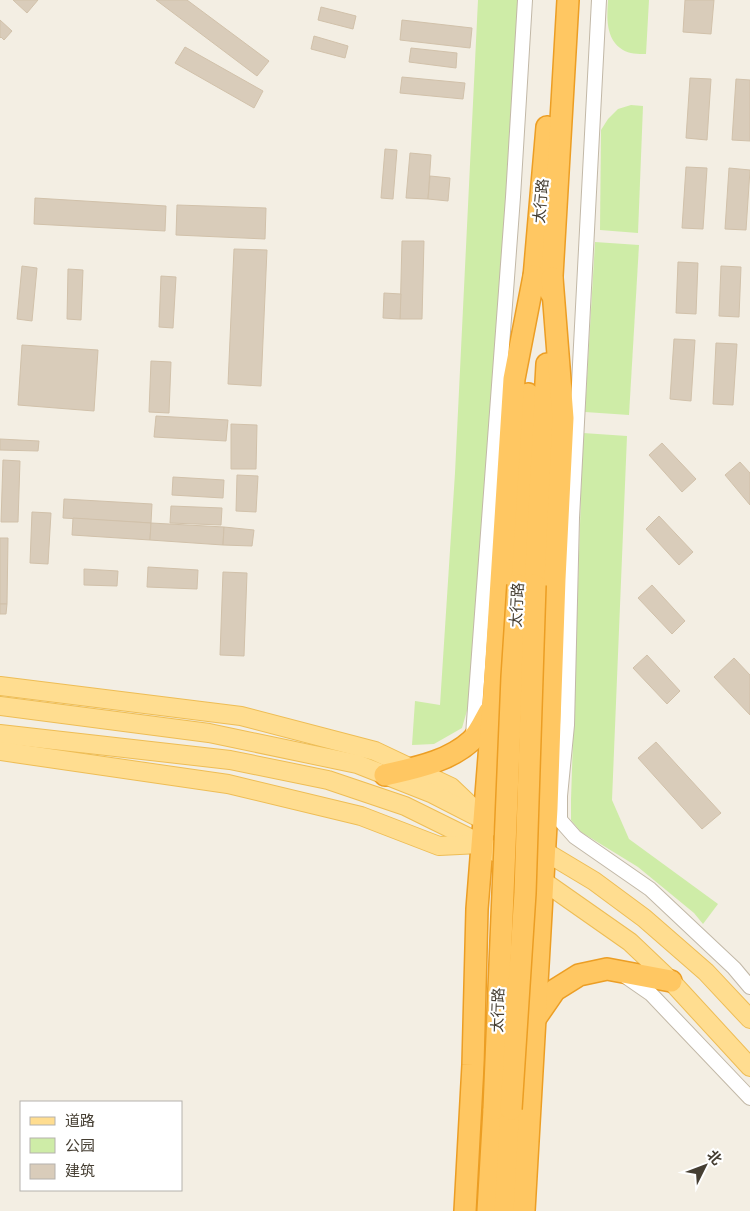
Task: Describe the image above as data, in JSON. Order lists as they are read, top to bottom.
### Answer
{
  "streets": {
    "highway": ["太行路"]
  },
  "legend": ["道路", "公园", "建筑"],
  "north": "top right"
}
